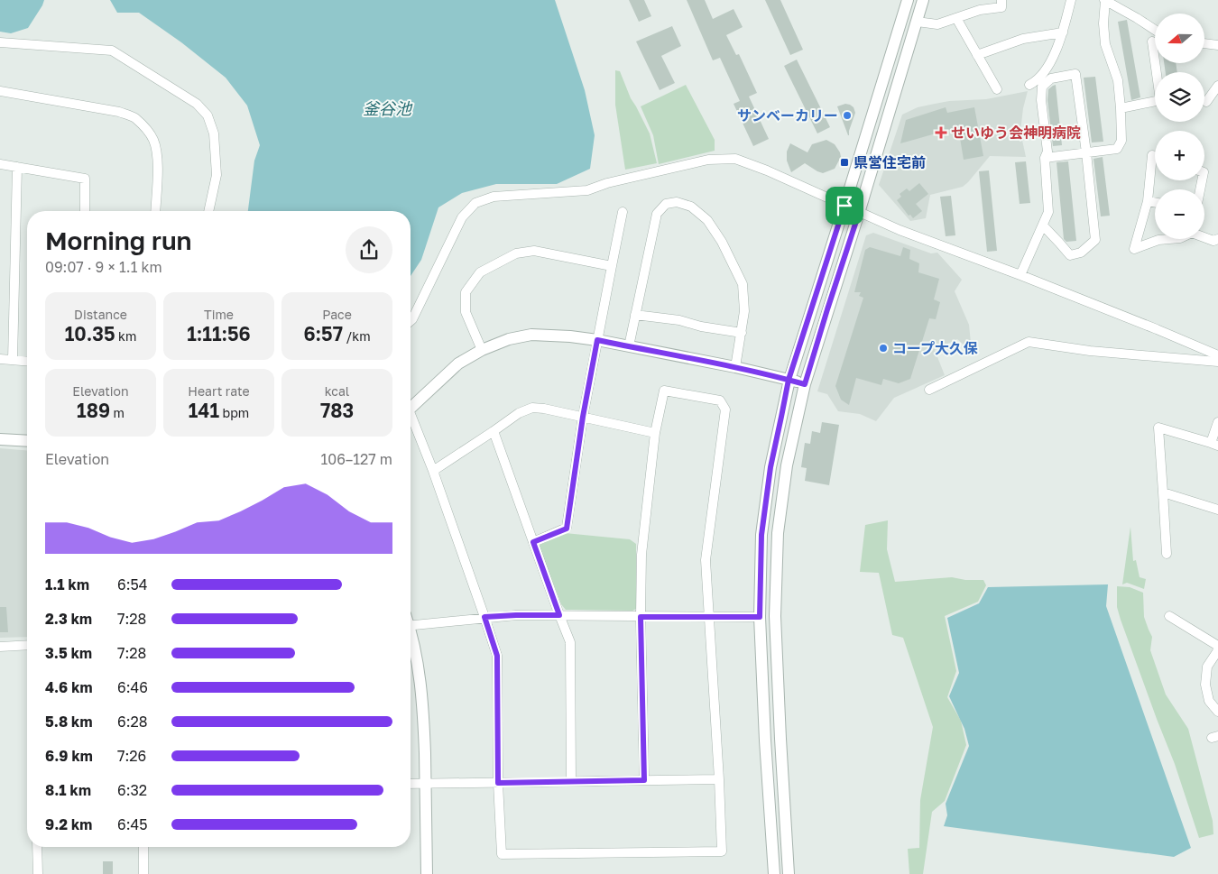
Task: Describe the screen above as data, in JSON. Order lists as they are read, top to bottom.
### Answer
{
  "water": ["釜谷池"],
  "places": {
    "other": ["サンベーカリー", "コープ大久保"],
    "health": ["せいゆう会神明病院"],
    "transit": ["県営住宅前"]
  },
  "north": "left",
  "page": {
    "map_buttons": ["+", "−"],
    "heading": ["Morning run", "09:07 · 9 × 1.1 km"],
    "stats": [
      ["Distance", "10.35 km"],
      ["Time", "1:11:56"],
      ["Pace", "6:57 /km"],
      ["Elevation", "189 m"],
      ["Heart rate", "141 bpm"],
      ["kcal", "783"]
    ],
    "chart": ["Elevation", "106–127 m"],
    "list": [
      {
        "name": "1.1 km",
        "note": "6:54"
      },
      {
        "name": "2.3 km",
        "note": "7:28"
      },
      {
        "name": "3.5 km",
        "note": "7:28"
      },
      {
        "name": "4.6 km",
        "note": "6:46"
      },
      {
        "name": "5.8 km",
        "note": "6:28"
      },
      {
        "name": "6.9 km",
        "note": "7:26"
      },
      {
        "name": "8.1 km",
        "note": "6:32"
      },
      {
        "name": "9.2 km",
        "note": "6:45"
      }
    ]
  }
}
